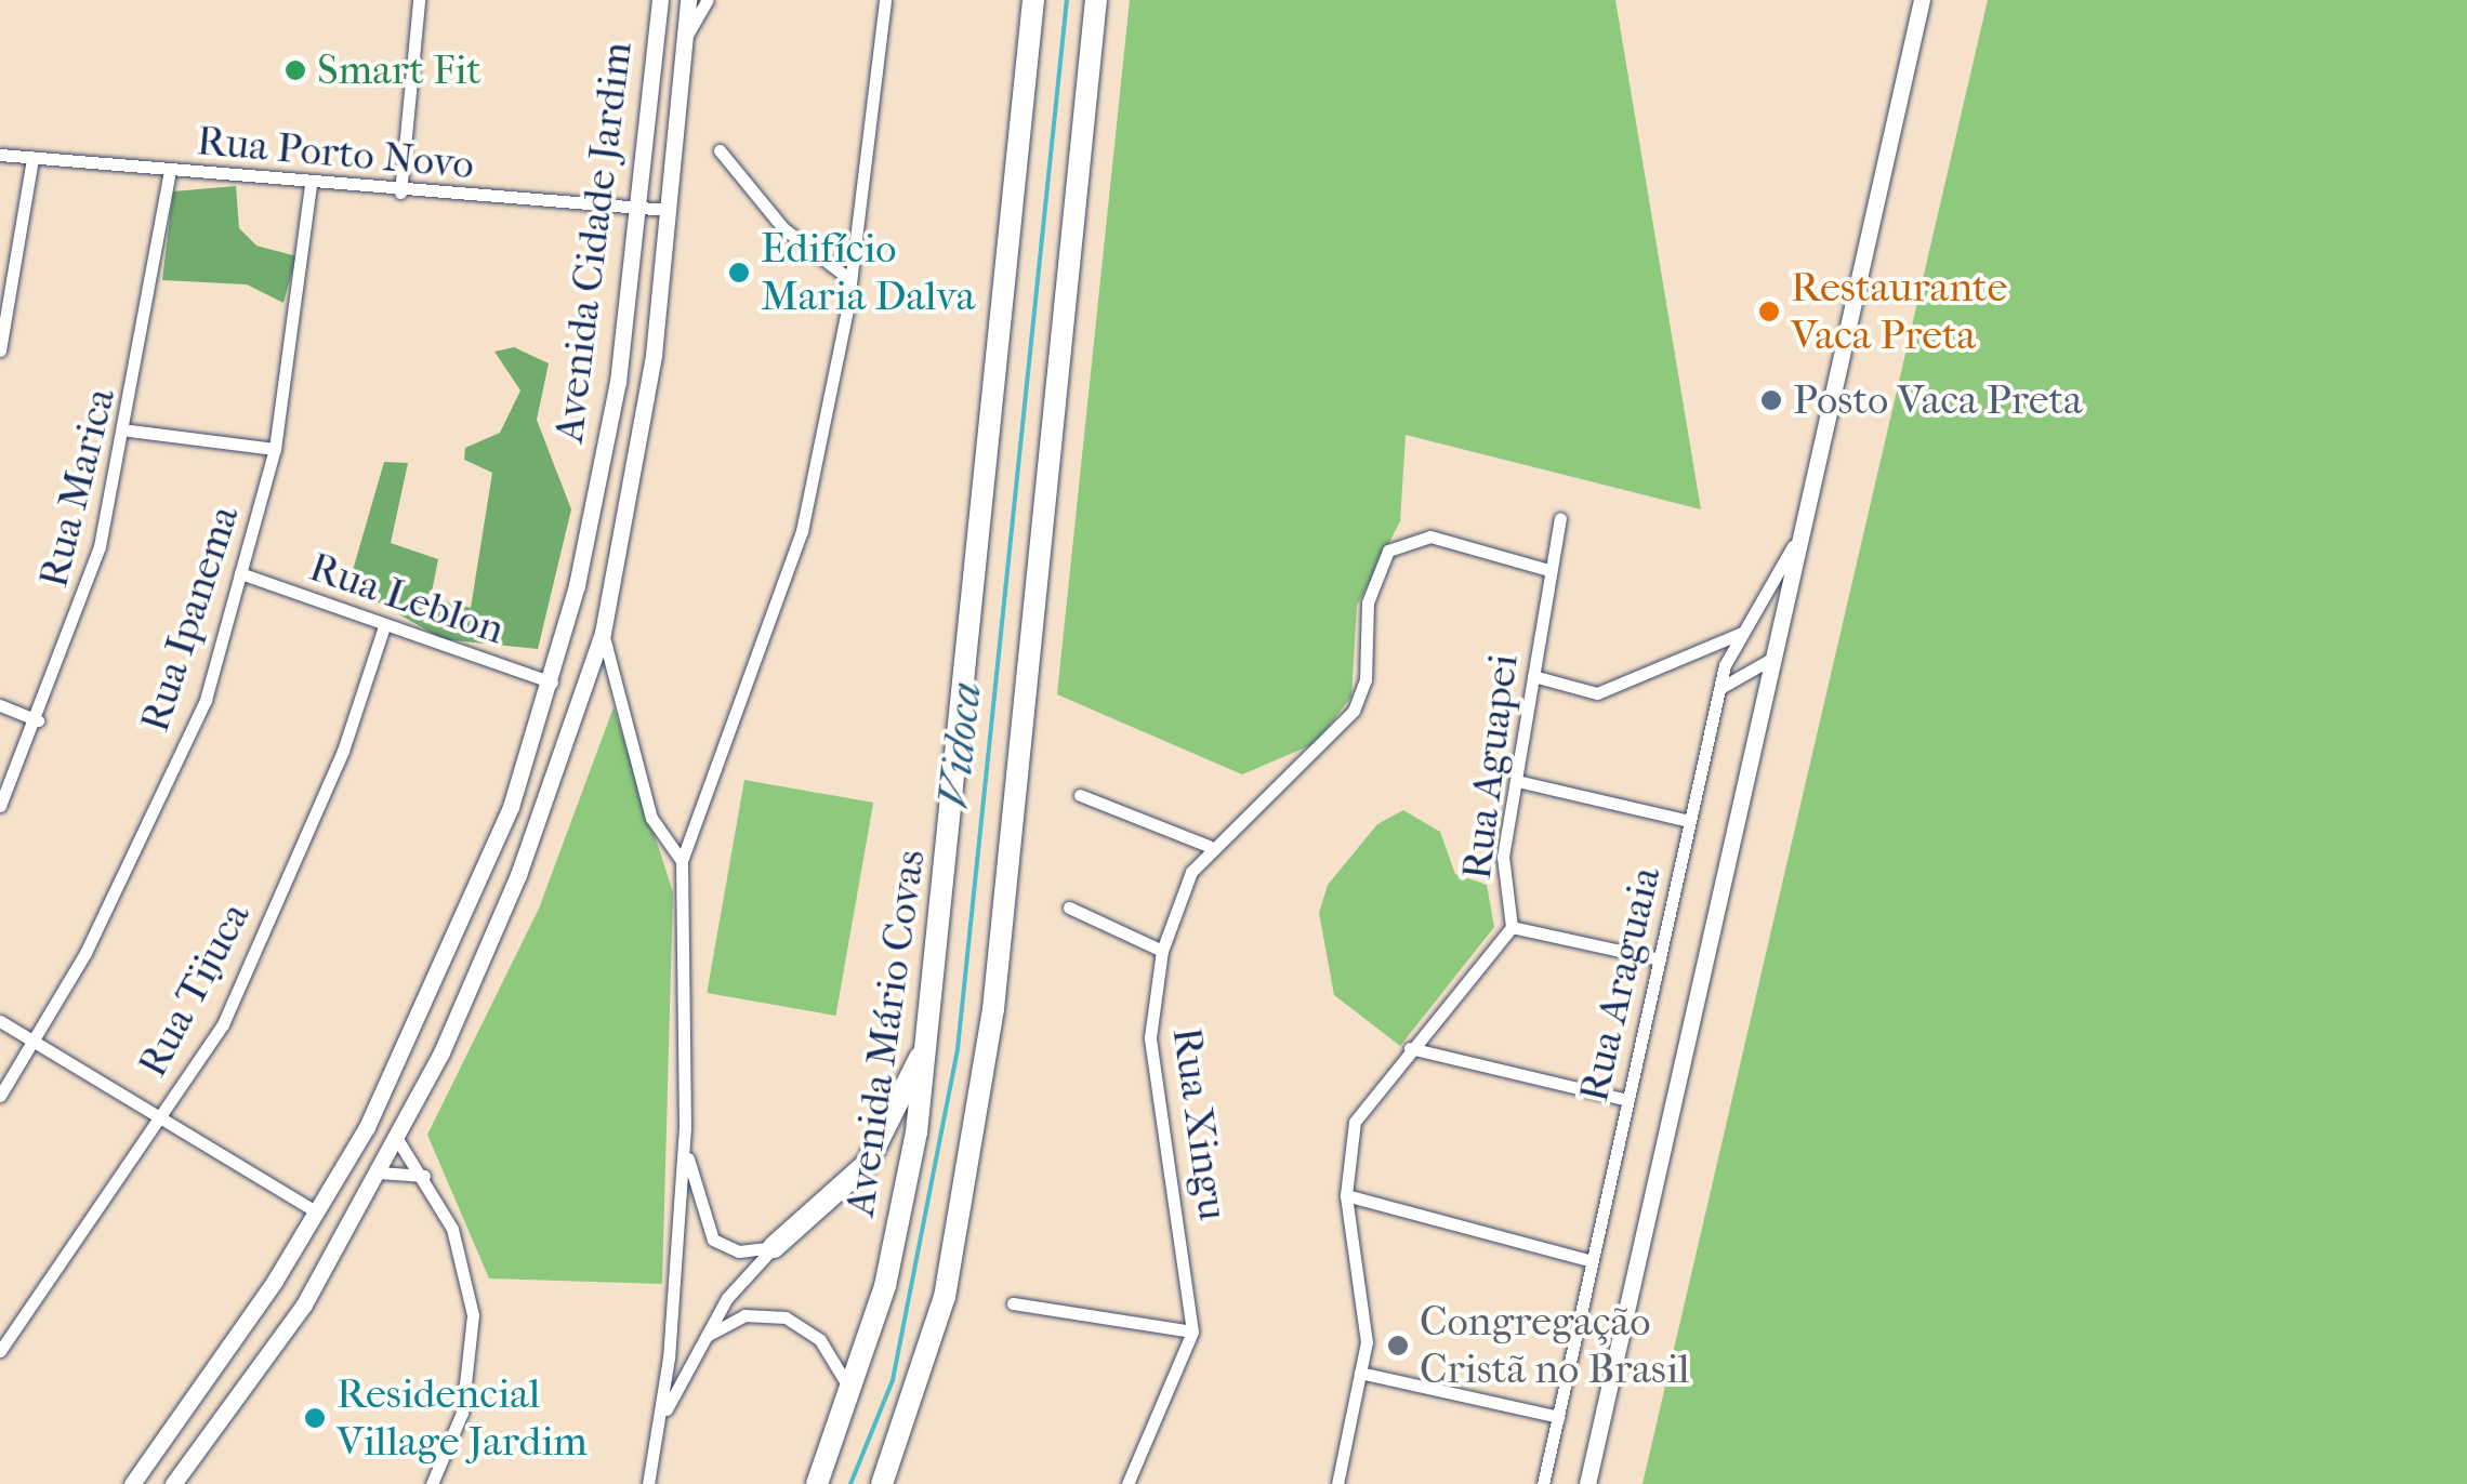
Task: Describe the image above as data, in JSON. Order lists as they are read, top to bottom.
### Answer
{
  "streets": {
    "highway": ["Avenida Mário Covas"],
    "main road": ["Avenida Cidade Jardim"],
    "street": [
      "Rua Porto Novo",
      "Rua Marica",
      "Rua Leblon",
      "Rua Ipanema",
      "Rua Aguapei",
      "Rua Araguaia",
      "Rua Tijuca",
      "Rua Xingu"
    ]
  },
  "crossings": [
    ["Rua Porto Novo", "Avenida Cidade Jardim"],
    ["Rua Porto Novo", "Rua Marica"],
    ["Rua Porto Novo", "Rua Ipanema"],
    ["Avenida Cidade Jardim", "Rua Leblon"],
    ["Rua Leblon", "Rua Ipanema"],
    ["Rua Leblon", "Rua Tijuca"],
    ["Rua Aguapei", "Rua Xingu"]
  ],
  "water": ["Vidoca"],
  "places": [
    "Smart Fit",
    "Edifício Maria Dalva",
    "Restaurante Vaca Preta",
    "Posto Vaca Preta",
    "Congregação Cristã no Brasil",
    "Residencial Village Jardim"
  ]
}
